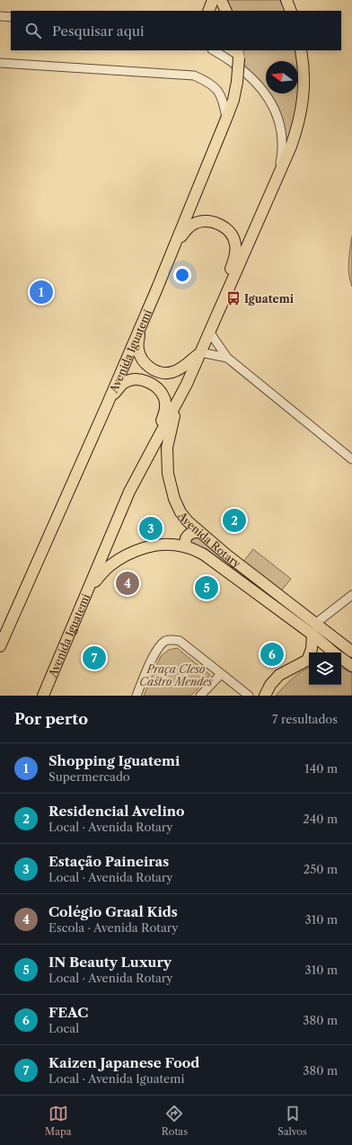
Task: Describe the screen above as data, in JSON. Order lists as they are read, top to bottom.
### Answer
{
  "streets": {
    "main road": ["Avenida Iguatemi", "Avenida Rotary"]
  },
  "crossings": [
    ["Avenida Iguatemi", "Avenida Rotary"]
  ],
  "parks": ["Praça Cleso Castro Mendes"],
  "places": {
    "bus stop": ["Iguatemi"]
  },
  "north": "left",
  "page": {
    "search": "Pesquisar aqui",
    "pins": [
      "1",
      "2",
      "3",
      "4",
      "5",
      "6",
      "7"
    ],
    "heading": ["Por perto", "7 resultados"],
    "list": [
      {
        "mark": "1",
        "name": "Shopping Iguatemi",
        "note": "Supermercado",
        "value": "140 m"
      },
      {
        "mark": "2",
        "name": "Residencial Avelino",
        "note": "Local · Avenida Rotary",
        "value": "240 m"
      },
      {
        "mark": "3",
        "name": "Estação Paineiras",
        "note": "Local · Avenida Rotary",
        "value": "250 m"
      },
      {
        "mark": "4",
        "name": "Colégio Graal Kids",
        "note": "Escola · Avenida Rotary",
        "value": "310 m"
      },
      {
        "mark": "5",
        "name": "IN Beauty Luxury",
        "note": "Local · Avenida Rotary",
        "value": "310 m"
      },
      {
        "mark": "6",
        "name": "FEAC",
        "note": "Local",
        "value": "380 m"
      },
      {
        "mark": "7",
        "name": "Kaizen Japanese Food",
        "note": "Local · Avenida Iguatemi",
        "value": "380 m"
      }
    ],
    "nav": ["Mapa", "Rotas", "Salvos"]
  }
}
